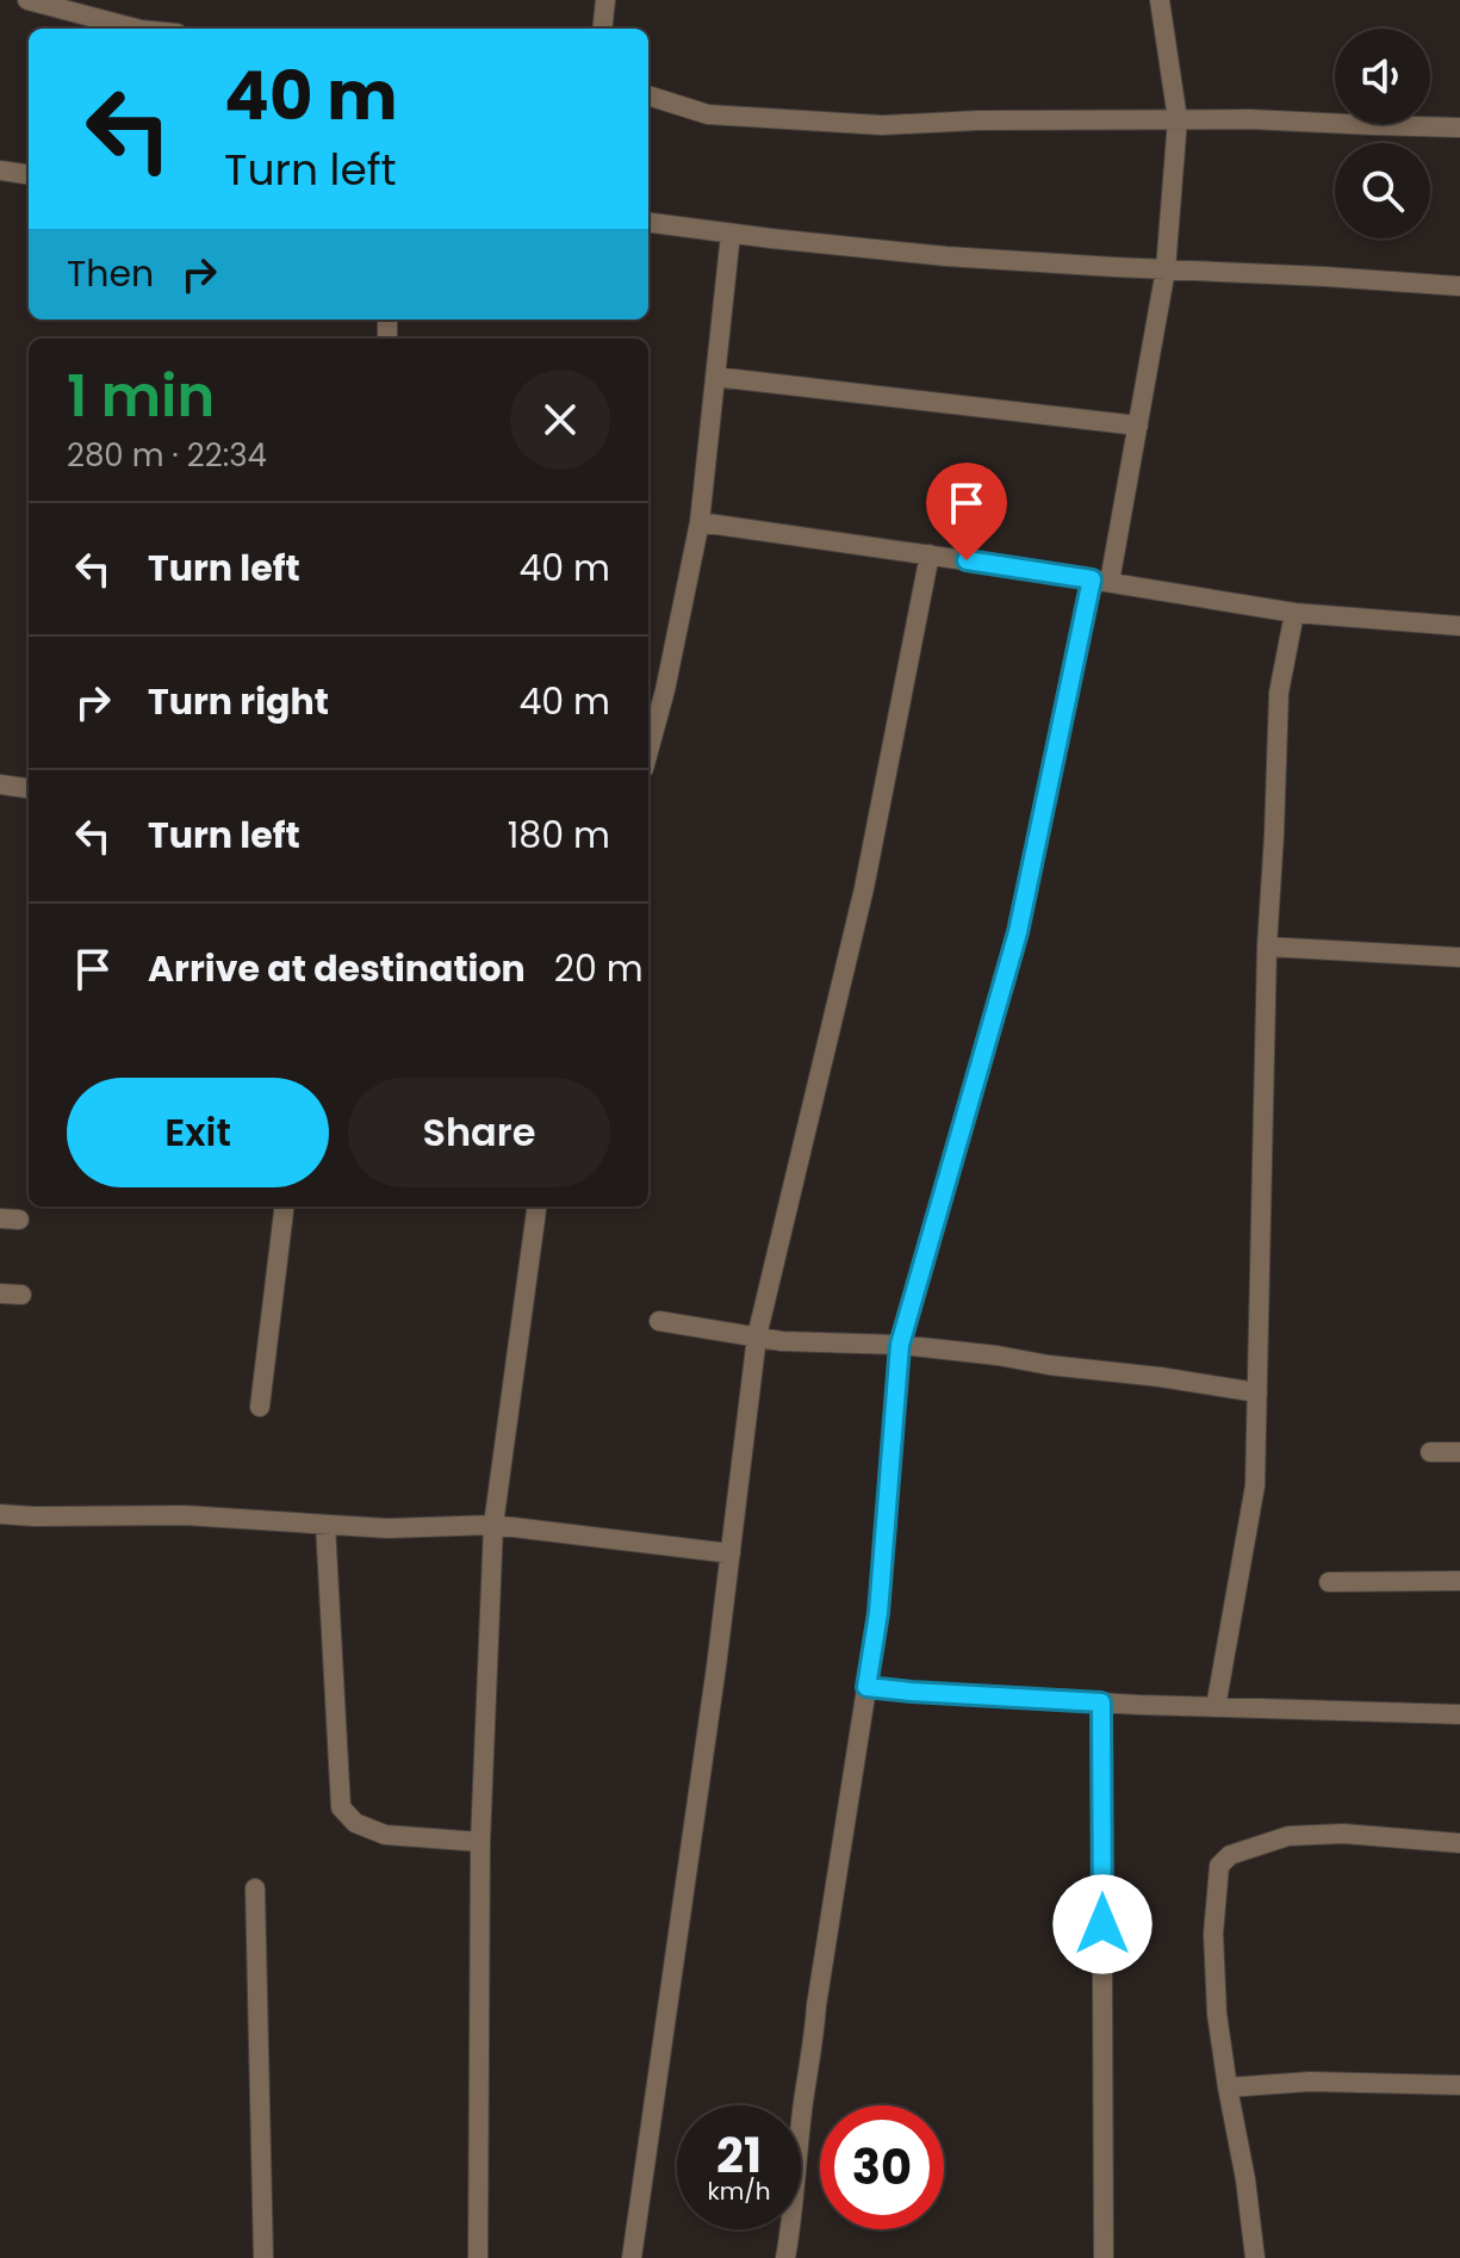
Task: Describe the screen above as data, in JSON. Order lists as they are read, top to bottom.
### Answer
{
  "page": {
    "turn": ["40 m", "Turn left"],
    "then": "Then",
    "heading": ["1 min", "280 m · 22:34"],
    "list": [
      {
        "name": "Turn left",
        "value": "40 m"
      },
      {
        "name": "Turn right",
        "value": "40 m"
      },
      {
        "name": "Turn left",
        "value": "180 m"
      },
      {
        "name": "Arrive at destination",
        "value": "20 m"
      }
    ],
    "buttons": ["Exit", "Share"],
    "speed": "21 km/h",
    "limit": "30"
  }
}
